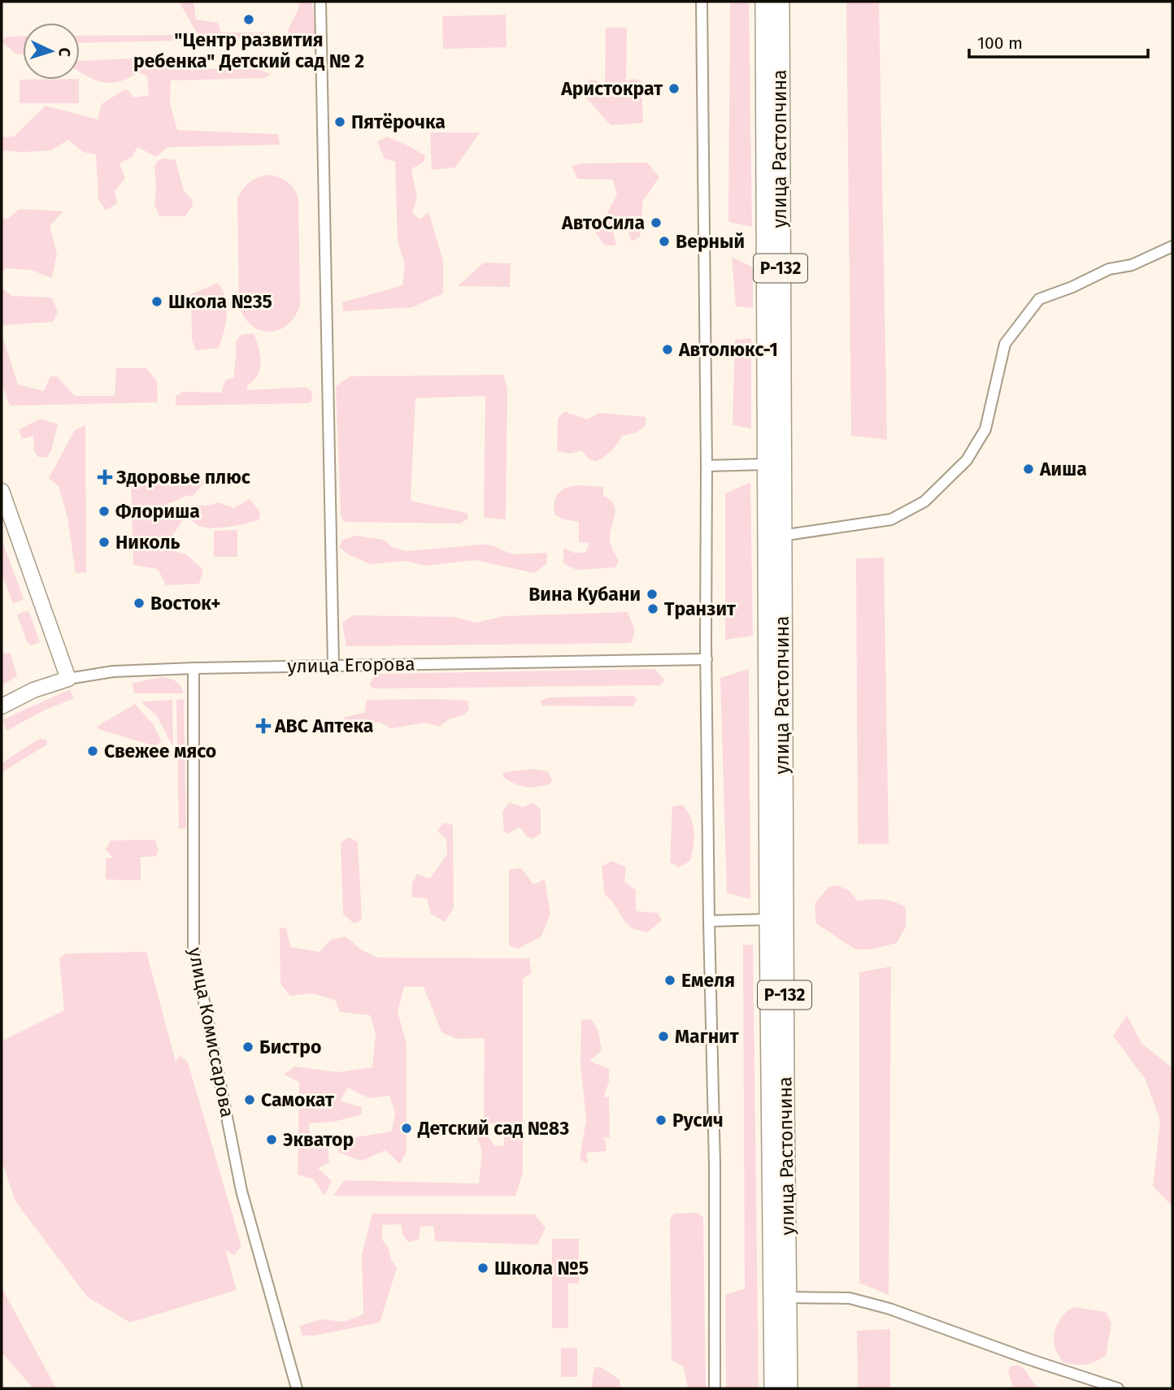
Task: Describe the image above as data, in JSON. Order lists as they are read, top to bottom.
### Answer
{
  "streets": {
    "highway": ["улица Растопчина", "Р-132"],
    "main road": ["улица Егорова"],
    "street": ["улица Комиссарова"]
  },
  "crossings": [
    ["улица Егорова", "улица Комиссарова"]
  ],
  "places": {
    "other": [
      "\"Центр развития ребенка\" Детский сад № 2",
      "Аристократ",
      "Пятёрочка",
      "АвтоСила",
      "Верный",
      "Школа №35",
      "Автолюкс-1",
      "Аиша",
      "Флориша",
      "Николь",
      "Вина Кубани",
      "Восток+",
      "Транзит",
      "Свежее мясо",
      "Емеля",
      "Магнит",
      "Бистро",
      "Самокат",
      "Русич",
      "Детский сад №83",
      "Экватор",
      "Школа №5"
    ],
    "health": ["Здоровье плюс", "ABC Аптека"]
  },
  "scale_bar": "100 m",
  "north": "right"
}
